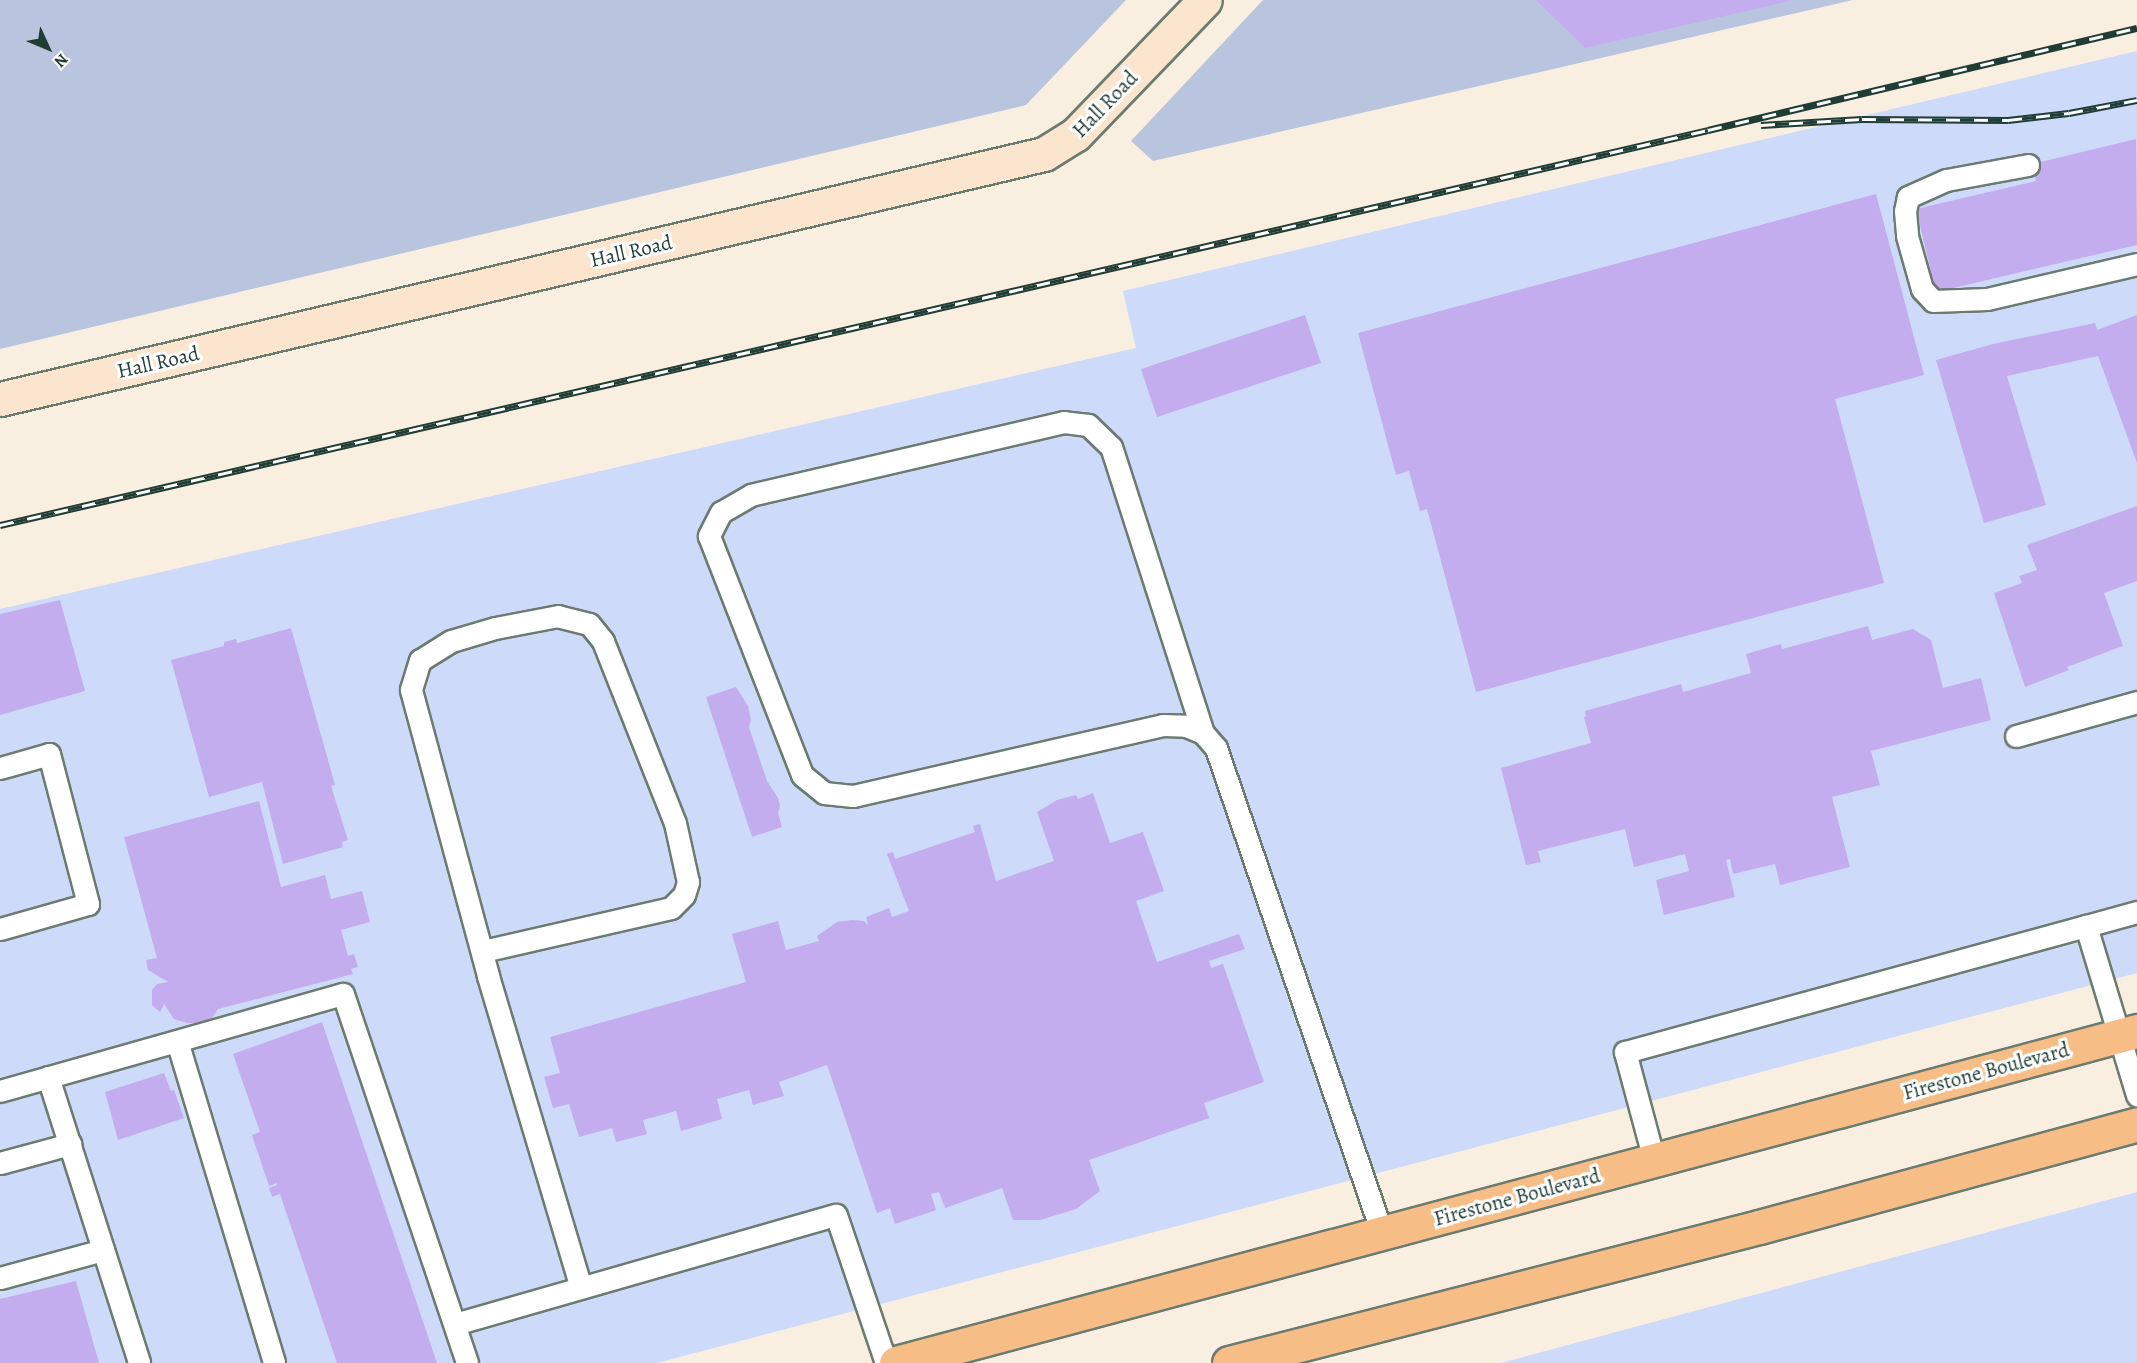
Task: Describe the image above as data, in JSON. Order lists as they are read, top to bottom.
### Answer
{
  "streets": {
    "main road": ["Firestone Boulevard"],
    "street": ["Hall Road"]
  },
  "north": "bottom right"
}
